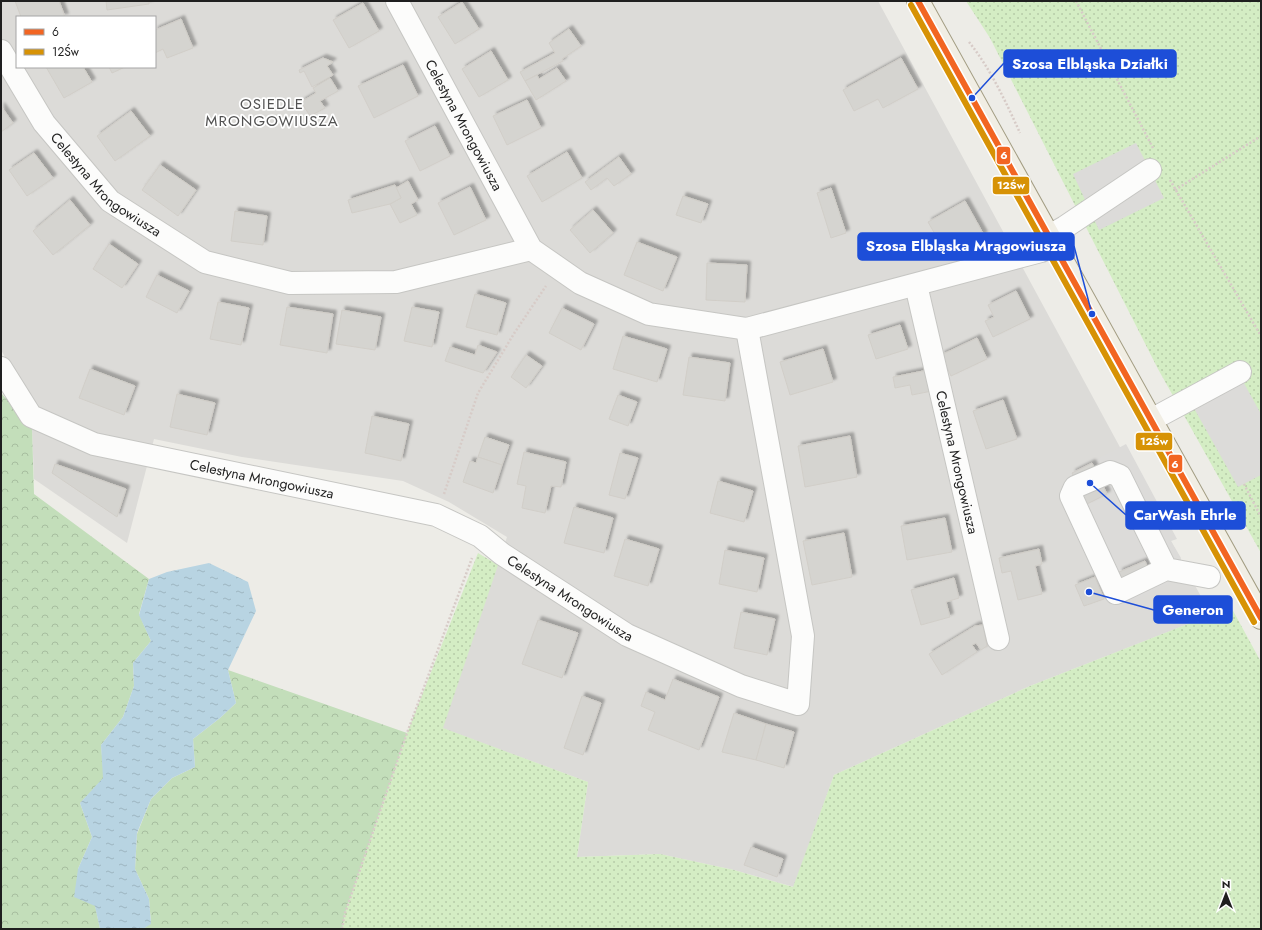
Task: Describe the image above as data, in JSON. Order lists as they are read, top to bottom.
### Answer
{
  "streets": {
    "street": ["Celestyna Mrongowiusza"]
  },
  "districts": ["OSIEDLE MRONGOWIUSZA"],
  "places": [
    "Szosa Elbląska Działki",
    "Szosa Elbląska Mrągowiusza",
    "CarWash Ehrle",
    "Generon"
  ],
  "lines": ["transit line 6", "transit line 12Św"],
  "legend": ["6", "12Św"],
  "north": "top"
}
